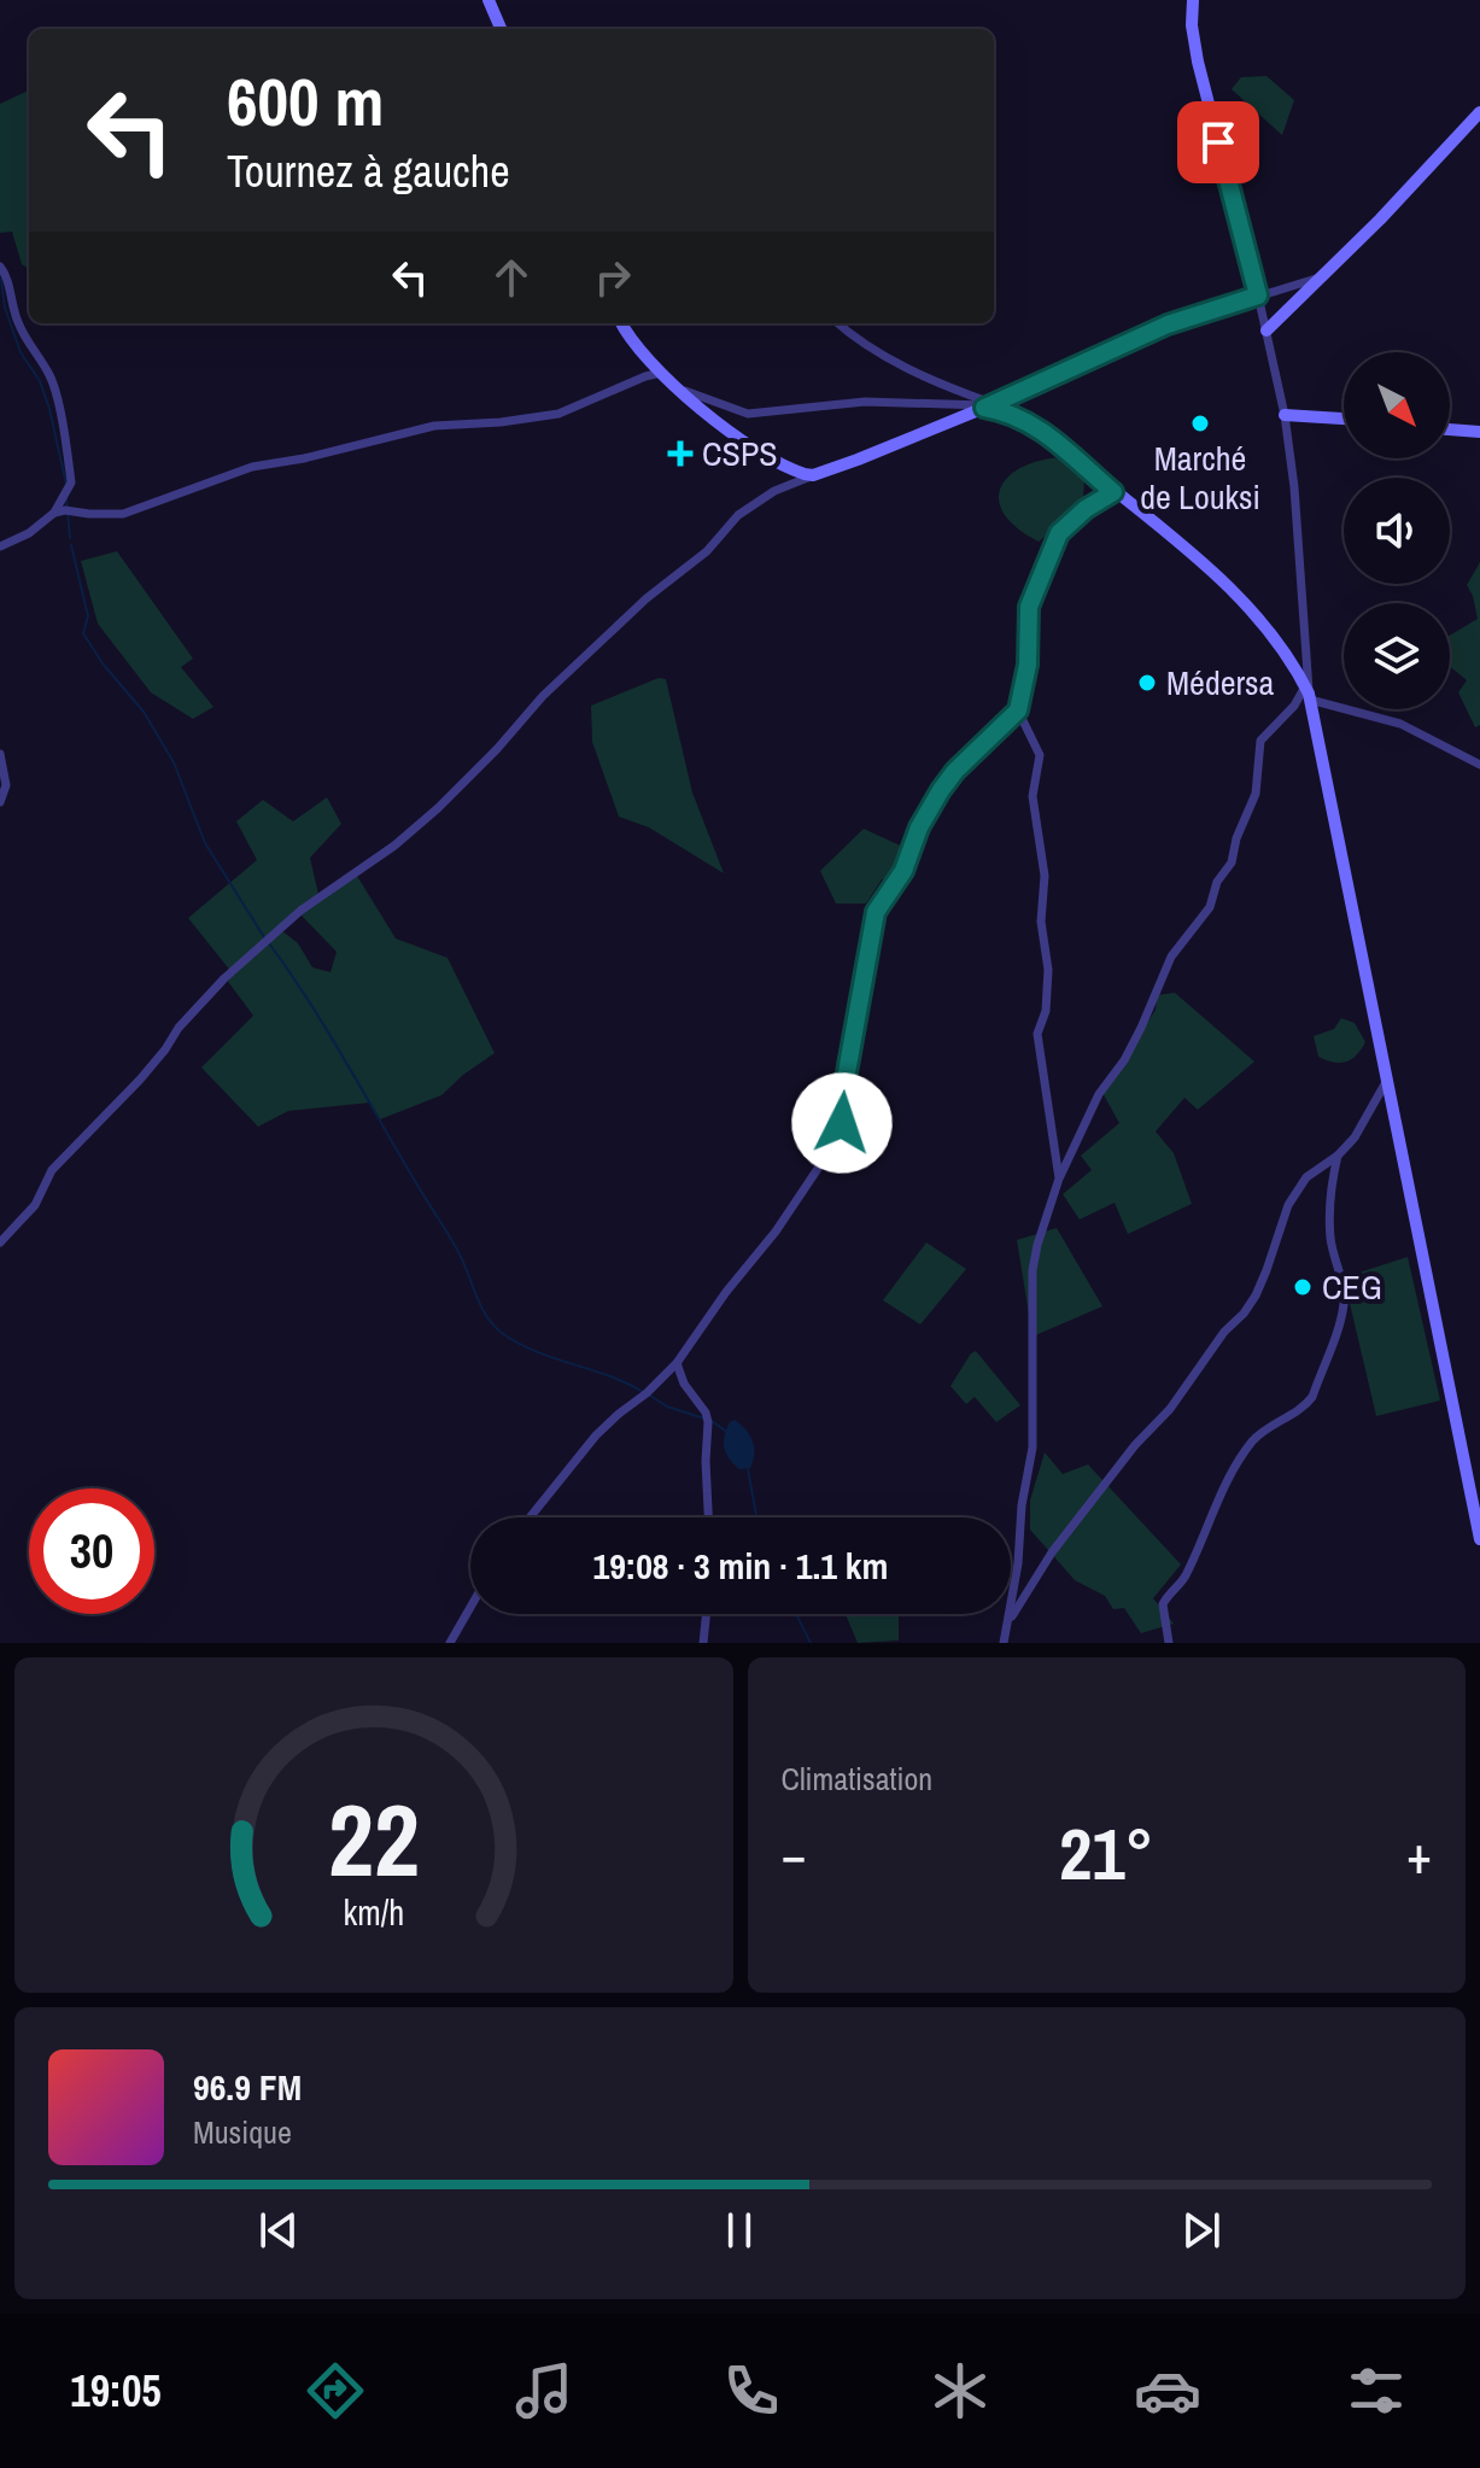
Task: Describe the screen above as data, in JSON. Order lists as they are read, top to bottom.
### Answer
{
  "places": {
    "other": ["Marché de Louksi", "Médersa", "CEG"],
    "health": ["CSPS"]
  },
  "north": "bottom right",
  "page": {
    "turn": ["600 m", "Tournez à gauche"],
    "limit": "30",
    "trip": "19:08 · 3 min · 1.1 km",
    "tile": "Climatisation",
    "heat": ["−", "21°", "+"],
    "song": ["96.9 FM", "Musique"],
    "tabs": "19:05",
    "gauge": ["22", "km/h"]
  }
}
